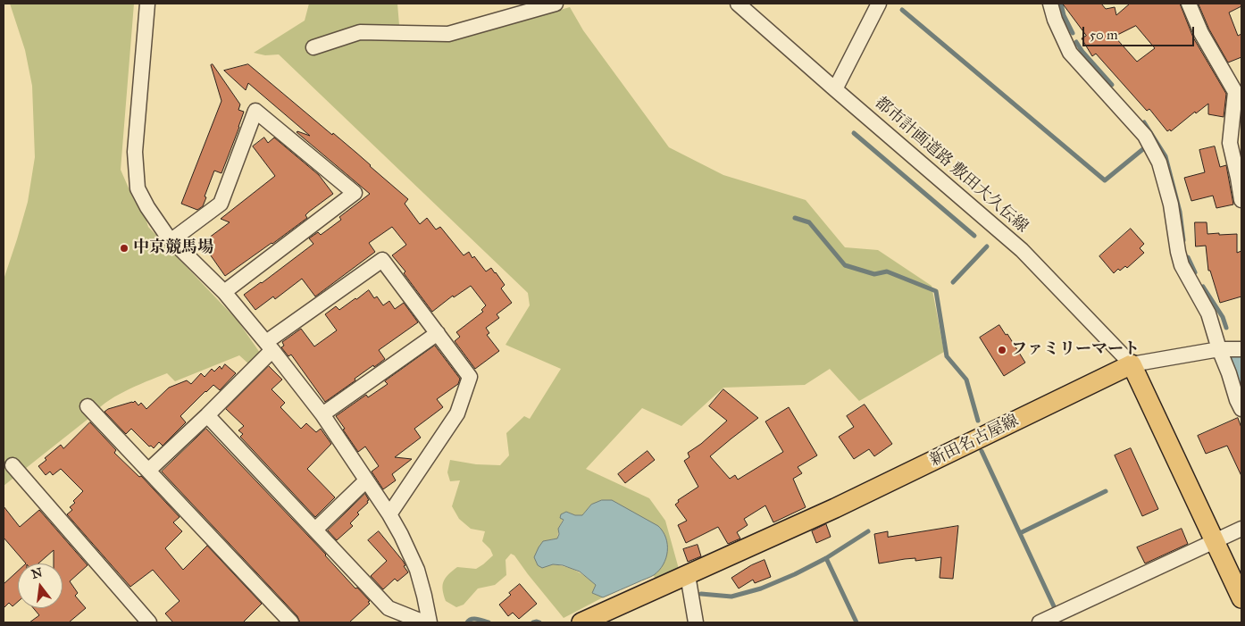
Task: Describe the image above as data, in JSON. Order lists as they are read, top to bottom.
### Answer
{
  "streets": {
    "main road": ["新田名古屋線"],
    "street": ["都市計画道路 敷田大久伝線"]
  },
  "crossings": [
    ["都市計画道路 敷田大久伝線", "新田名古屋線"]
  ],
  "places": ["中京競馬場", "ファミリーマート"],
  "scale_bar": "50 m",
  "north": "top"
}
